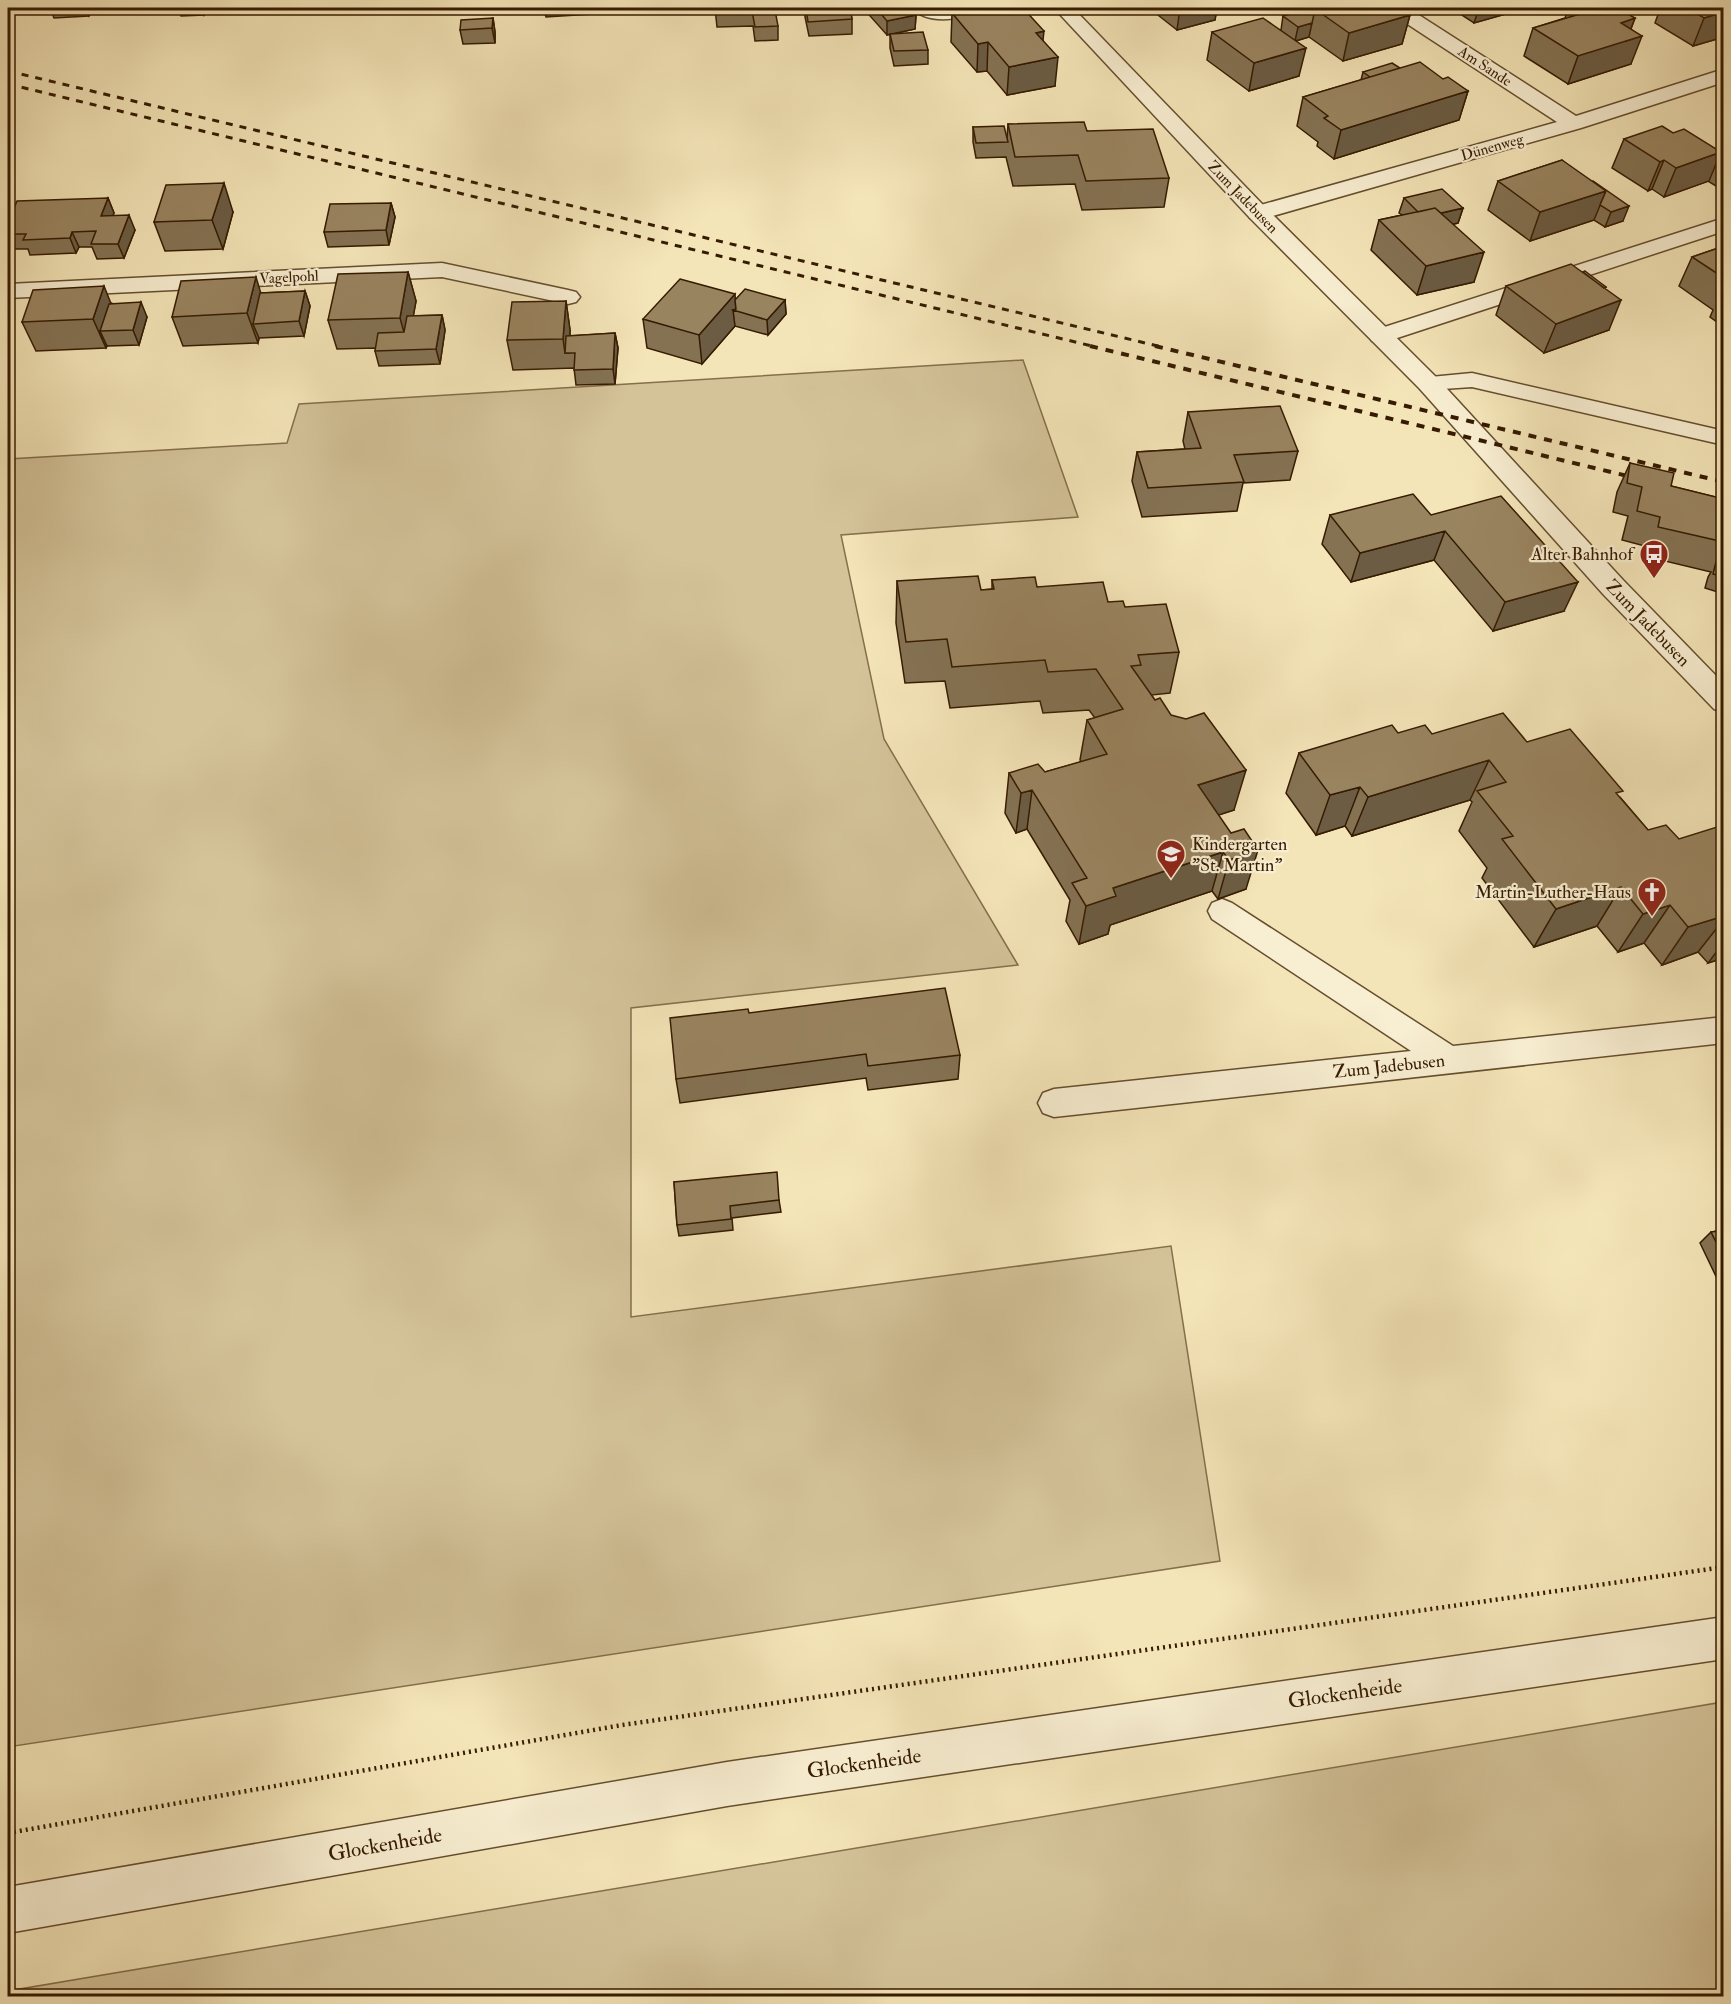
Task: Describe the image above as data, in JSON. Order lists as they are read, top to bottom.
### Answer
{
  "streets": {
    "street": [
      "Am Sande",
      "Dünenweg",
      "Zum Jadebusen",
      "Vagelpohl",
      "Glockenheide"
    ]
  },
  "crossings": [
    ["Am Sande", "Dünenweg"],
    ["Dünenweg", "Zum Jadebusen"]
  ],
  "places": {
    "bus stop": ["Alter Bahnhof"],
    "school or university": ["Kindergarten \"St. Martin\""],
    "church": ["Martin-Luther-Haus"]
  }
}
